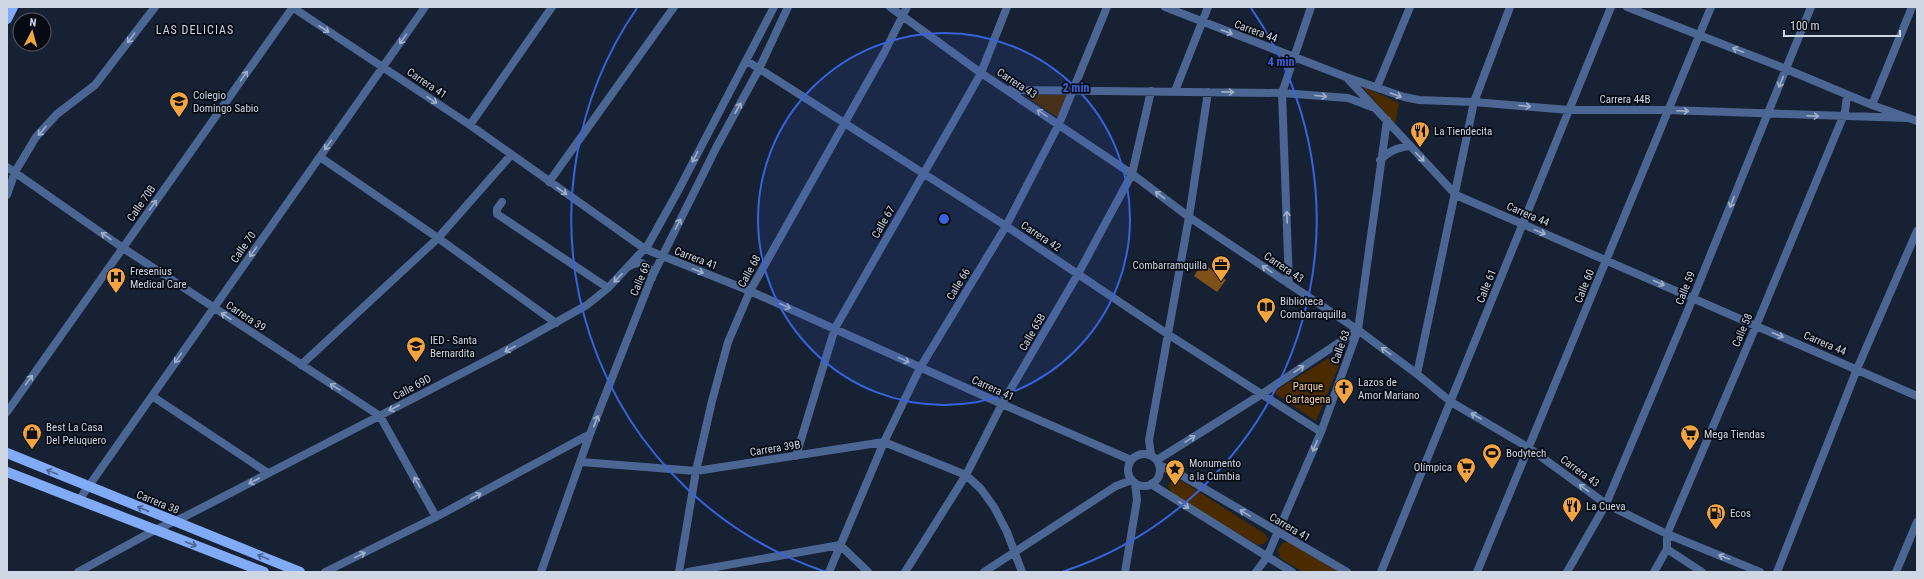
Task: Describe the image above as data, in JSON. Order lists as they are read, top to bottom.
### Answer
{
  "streets": {
    "main road": ["Carrera 38"],
    "street": [
      "Carrera 44",
      "Carrera 41",
      "Carrera 43",
      "Carrera 44B",
      "Calle 70B",
      "Calle 67",
      "Carrera 42",
      "Calle 70",
      "Calle 68",
      "Calle 69",
      "Calle 66",
      "Calle 61",
      "Calle 60",
      "Calle 59",
      "Carrera 39",
      "Calle 58",
      "Calle 65B",
      "Calle 63",
      "Calle 69D",
      "Carrera 39B"
    ]
  },
  "crossings": [
    ["Carrera 44", "Carrera 44B"],
    ["Carrera 44", "Calle 61"],
    ["Carrera 44", "Calle 60"],
    ["Carrera 44", "Calle 59"],
    ["Carrera 44", "Calle 58"],
    ["Carrera 44", "Calle 63"],
    ["Carrera 41", "Calle 70B"],
    ["Carrera 41", "Calle 67"],
    ["Carrera 41", "Calle 70"],
    ["Carrera 41", "Calle 68"],
    ["Carrera 41", "Calle 69"],
    ["Carrera 41", "Calle 66"],
    ["Carrera 41", "Calle 65B"],
    ["Carrera 41", "Calle 63"],
    ["Carrera 41", "Calle 69D"],
    ["Carrera 43", "Calle 67"],
    ["Carrera 43", "Calle 68"],
    ["Carrera 43", "Calle 66"],
    ["Carrera 43", "Calle 61"],
    ["Carrera 43", "Calle 60"],
    ["Carrera 43", "Calle 59"],
    ["Carrera 43", "Calle 58"],
    ["Carrera 43", "Calle 65B"],
    ["Carrera 43", "Calle 63"],
    ["Carrera 44B", "Calle 61"],
    ["Carrera 44B", "Calle 60"],
    ["Carrera 44B", "Calle 59"],
    ["Carrera 44B", "Calle 58"],
    ["Calle 70B", "Carrera 39"],
    ["Calle 67", "Carrera 42"],
    ["Calle 67", "Carrera 39B"],
    ["Carrera 42", "Calle 68"],
    ["Carrera 42", "Calle 69"],
    ["Carrera 42", "Calle 66"],
    ["Carrera 42", "Calle 65B"],
    ["Carrera 42", "Calle 63"],
    ["Calle 70", "Carrera 39"],
    ["Calle 70", "Carrera 38"],
    ["Calle 68", "Carrera 39B"],
    ["Calle 69", "Calle 69D"],
    ["Calle 69", "Carrera 39B"],
    ["Calle 66", "Carrera 39B"],
    ["Carrera 39", "Calle 69D"],
    ["Calle 69D", "Carrera 38"]
  ],
  "one_way": [
    "Carrera 44",
    "Carrera 43",
    "Calle 70B",
    "Calle 70",
    "Calle 59",
    "Carrera 39",
    "Calle 69D"
  ],
  "districts": ["LAS DELICIAS"],
  "parks": ["Parque Cartagena"],
  "places": {
    "school or university": ["Colegio Domingo Sabio", "IED - Santa Bernardita"],
    "restaurant": ["La Tiendecita", "La Cueva"],
    "office": ["Combarramquilla"],
    "hospital": ["Fresenius Medical Care"],
    "library": ["Biblioteca Combarraquilla"],
    "church": ["Lazos de Amor Mariano"],
    "shop": ["Best La Casa Del Peluquero"],
    "supermarket": ["Mega Tiendas", "Olímpica"],
    "sports": ["Bodytech"],
    "place": ["Monumento a la Cumbia"],
    "fuel station": ["Ecos"]
  },
  "scale_bar": "100 m",
  "north": "top",
  "rings": ["4 min", "2 min"]
}
